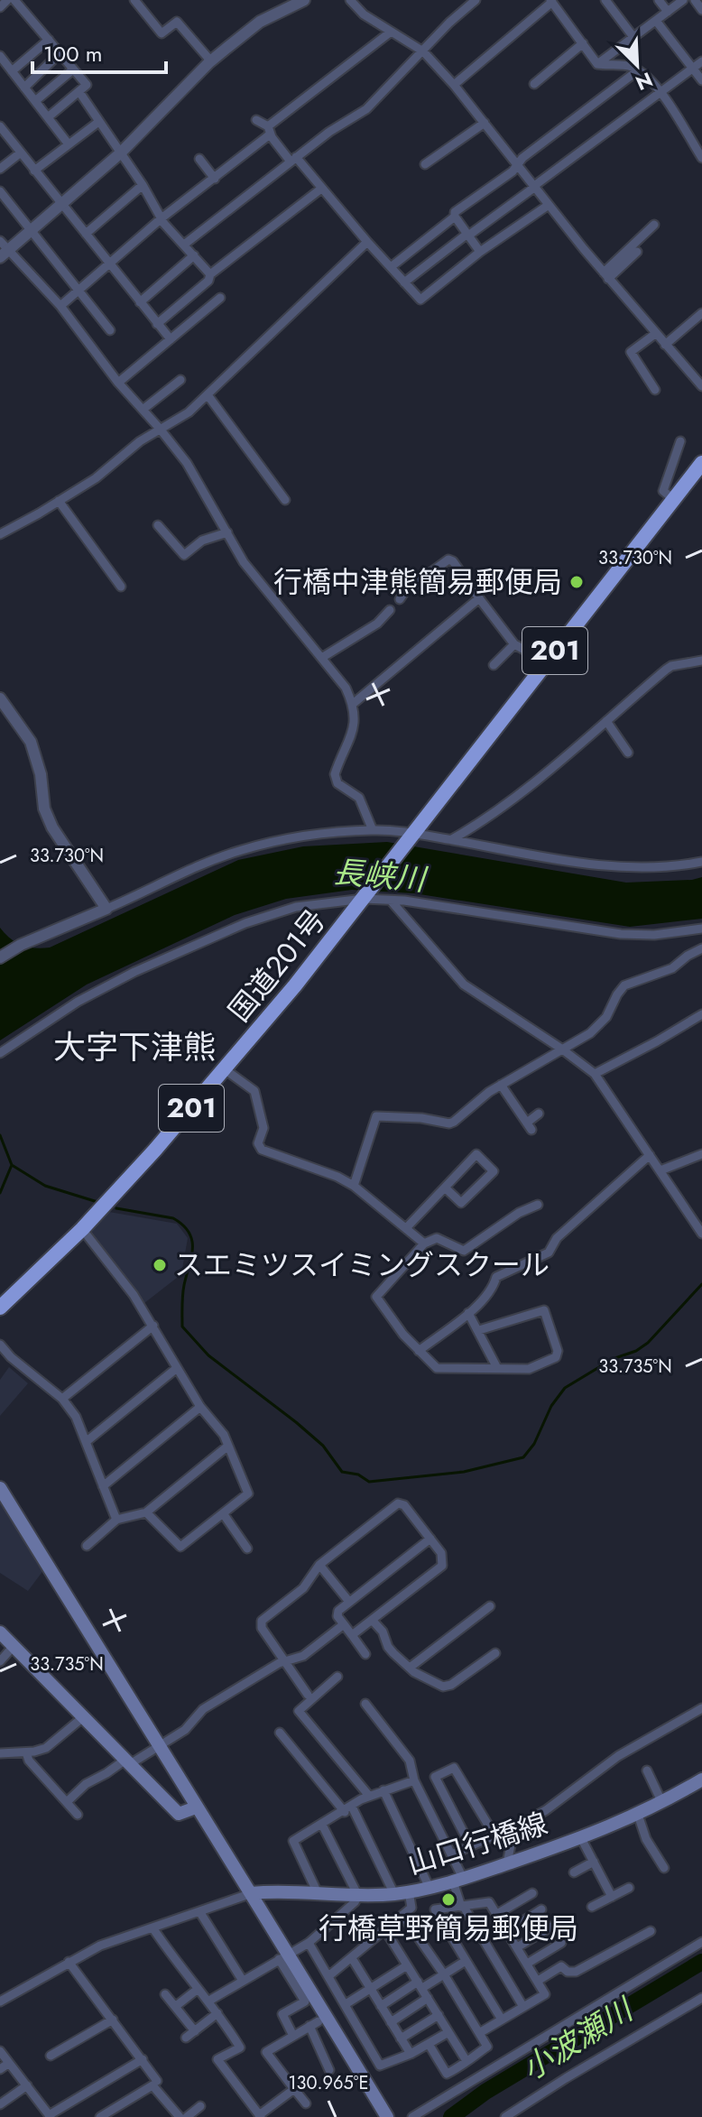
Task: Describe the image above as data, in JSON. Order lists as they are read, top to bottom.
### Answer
{
  "streets": {
    "highway": ["201", "国道201号"],
    "main road": ["山口行橋線"]
  },
  "districts": ["大字下津熊"],
  "water": ["長峡川", "小波瀬川"],
  "places": ["行橋中津熊簡易郵便局", "スエミツスイミングスクール", "行橋草野簡易郵便局"],
  "scale_bar": "100 m",
  "north": "bottom right",
  "coordinates": ["33.730°N", "33.735°N", "130.965°E"]
}
